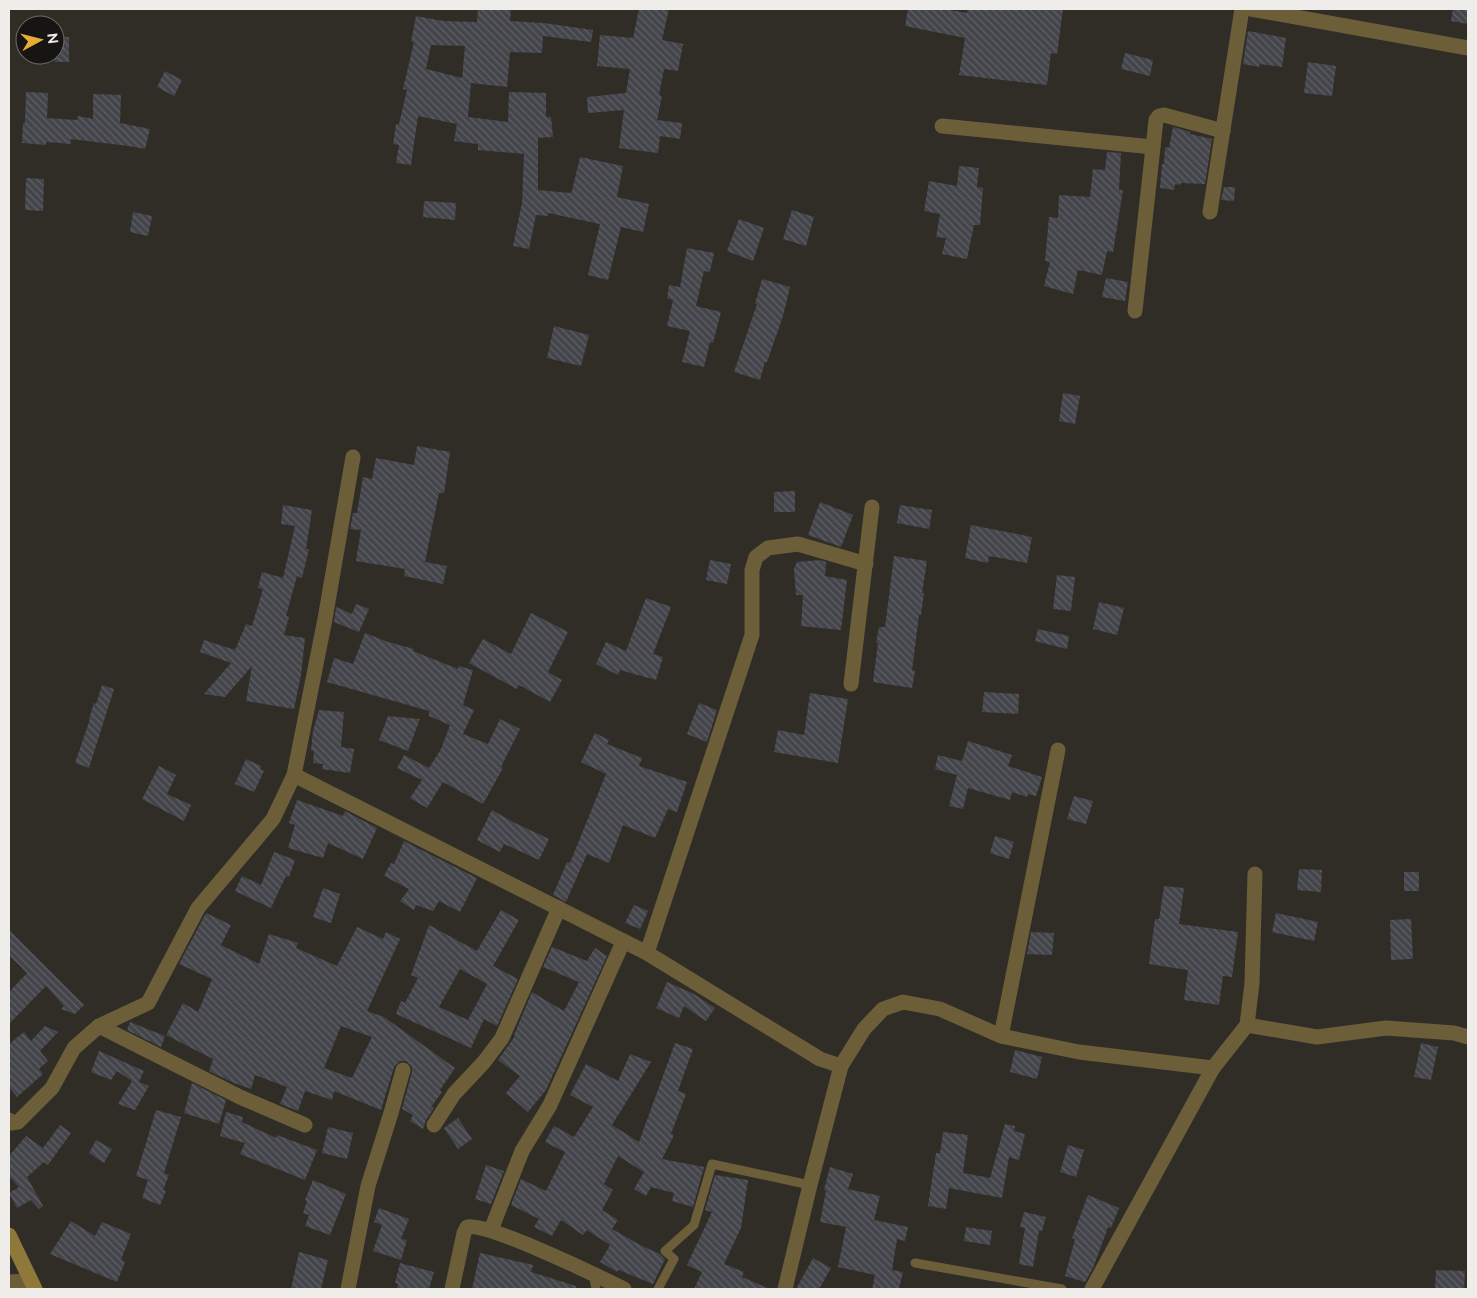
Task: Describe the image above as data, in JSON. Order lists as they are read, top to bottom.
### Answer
{
  "north": "right"
}
